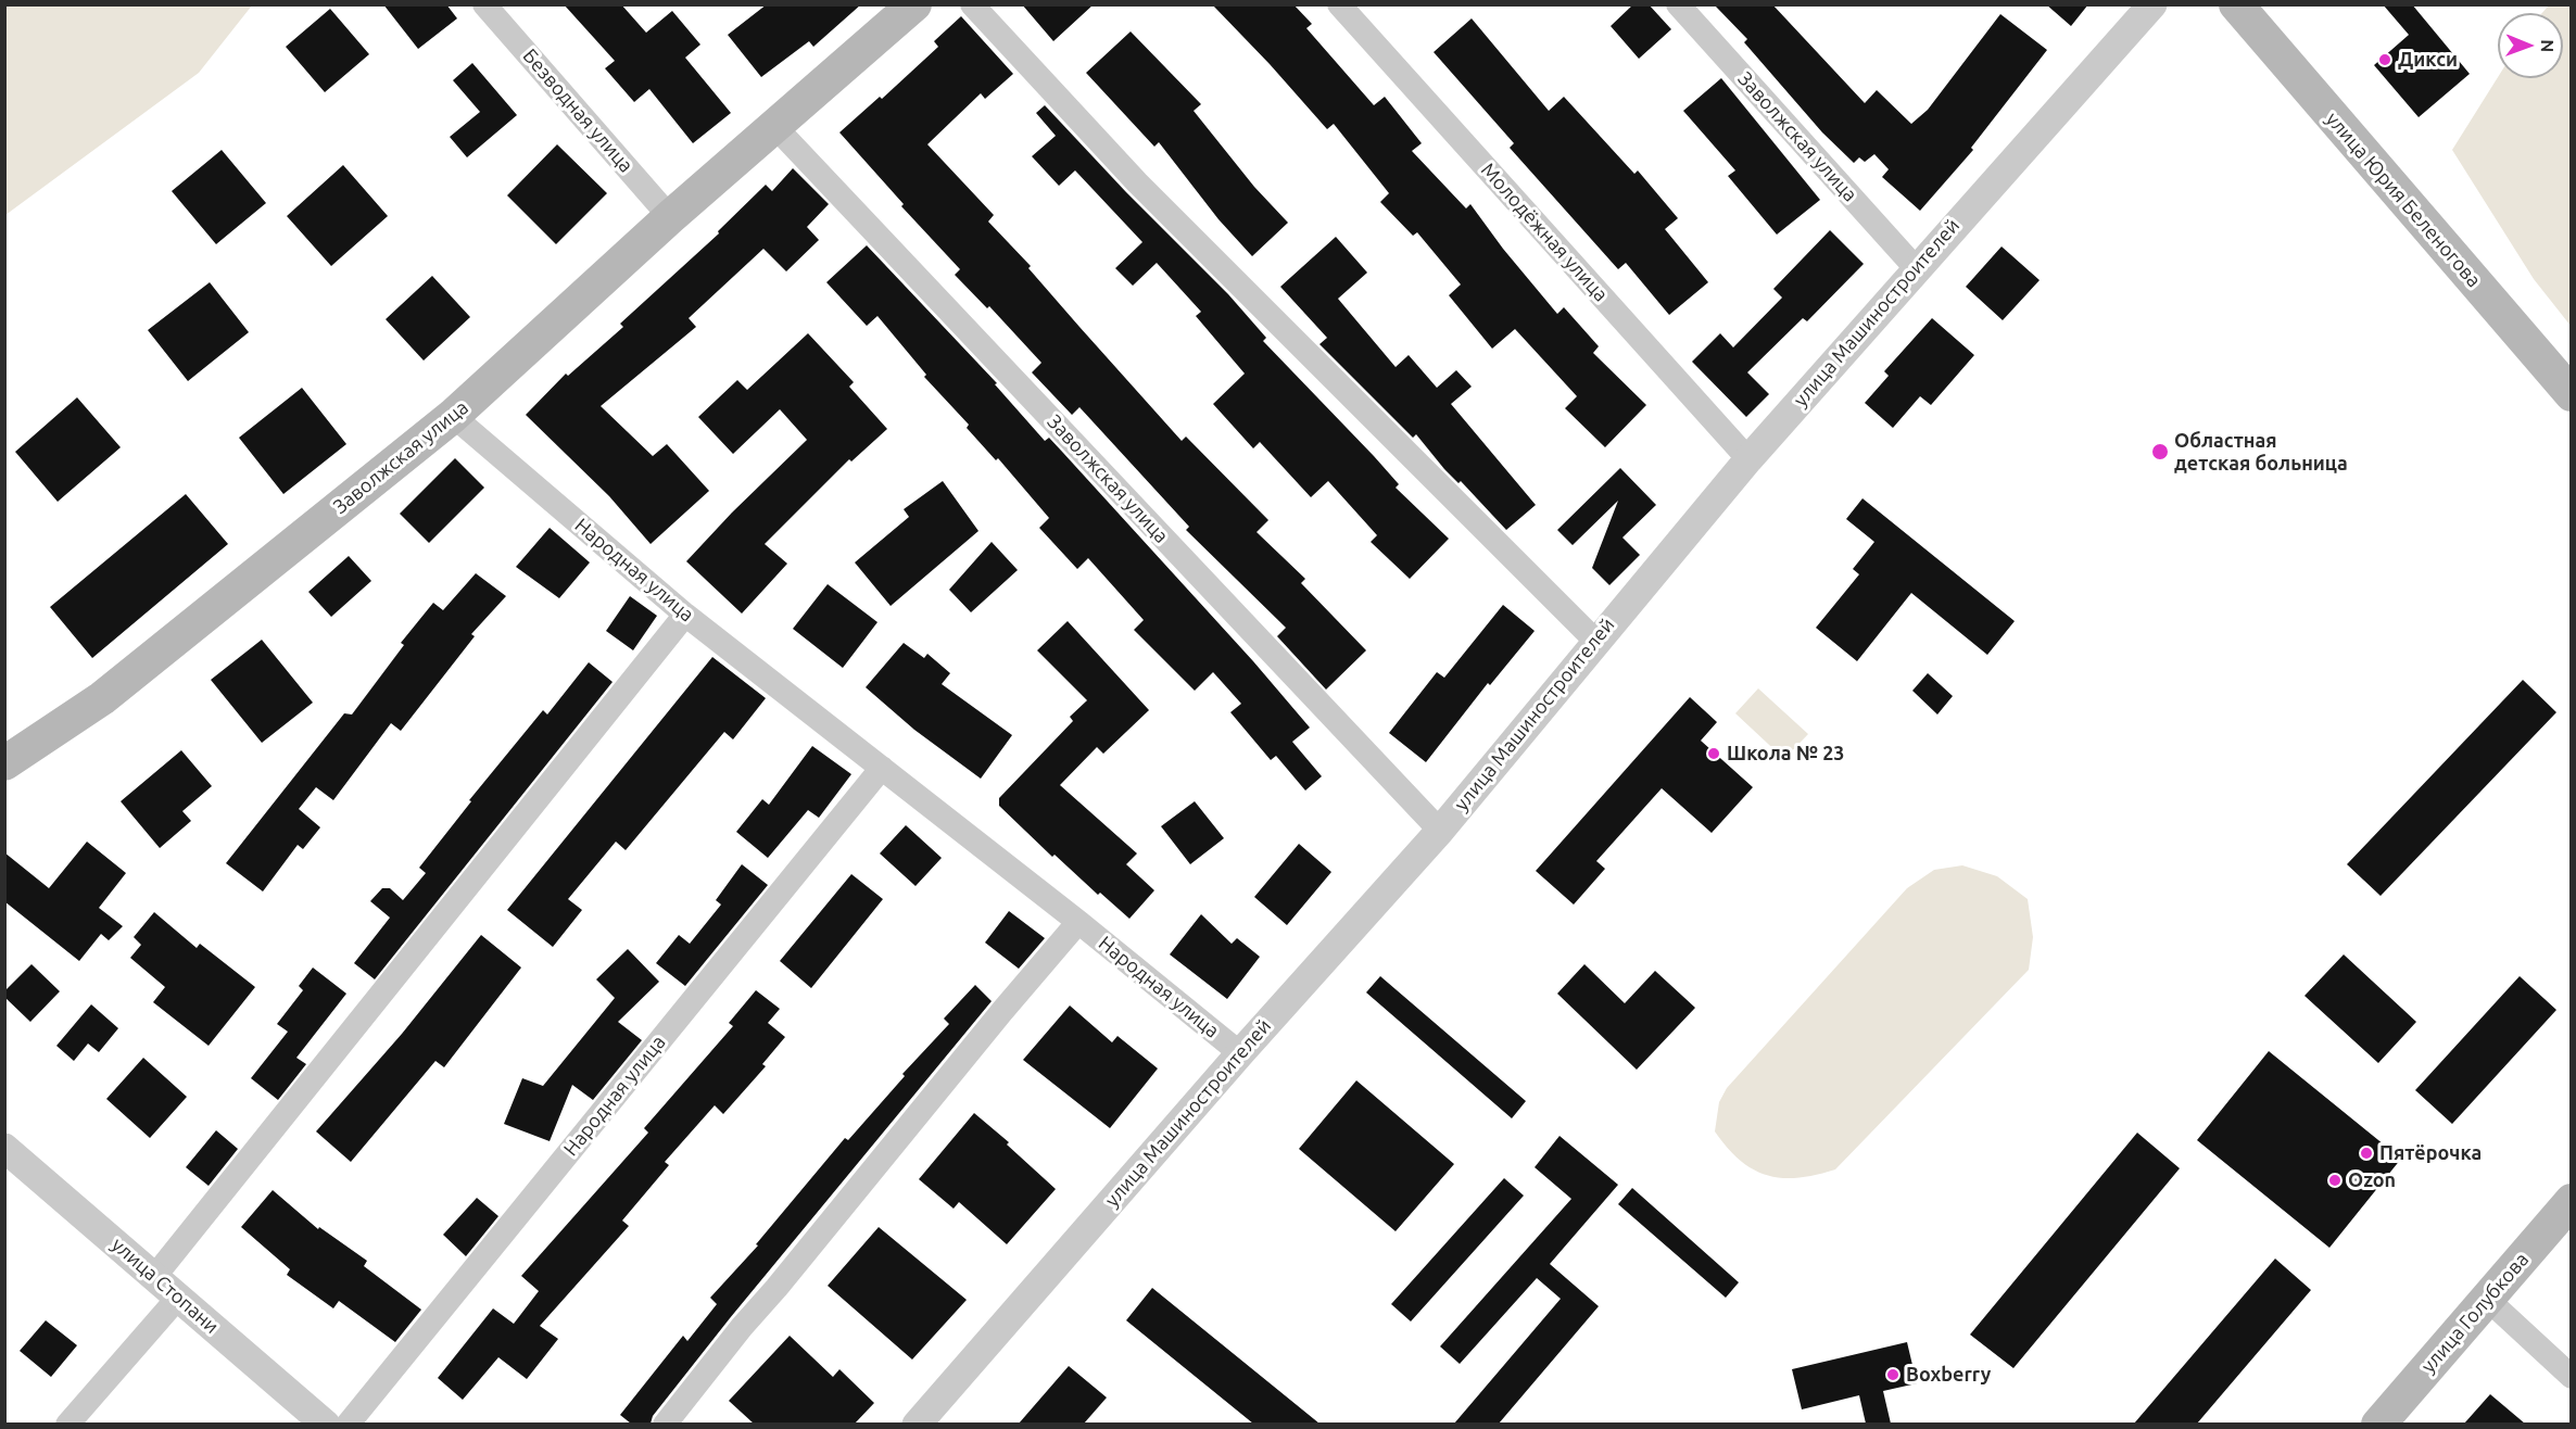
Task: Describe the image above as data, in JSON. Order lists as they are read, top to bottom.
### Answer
{
  "streets": {
    "main road": ["Заволжская улица", "улица Юрия Беленогова", "улица Голубкова"],
    "street": [
      "Безводная улица",
      "Молодёжная улица",
      "улица Машиностроителей",
      "Народная улица",
      "улица Стопани"
    ]
  },
  "crossings": [
    ["Безводная улица", "Заволжская улица"],
    ["Заволжская улица", "улица Машиностроителей"],
    ["Заволжская улица", "Народная улица"],
    ["Молодёжная улица", "улица Машиностроителей"],
    ["улица Машиностроителей", "Народная улица"]
  ],
  "places": [
    "Дикси",
    "Областная детская больница",
    "Школа № 23",
    "Пятёрочка",
    "Ozon",
    "Boxberry"
  ],
  "north": "right"
}
